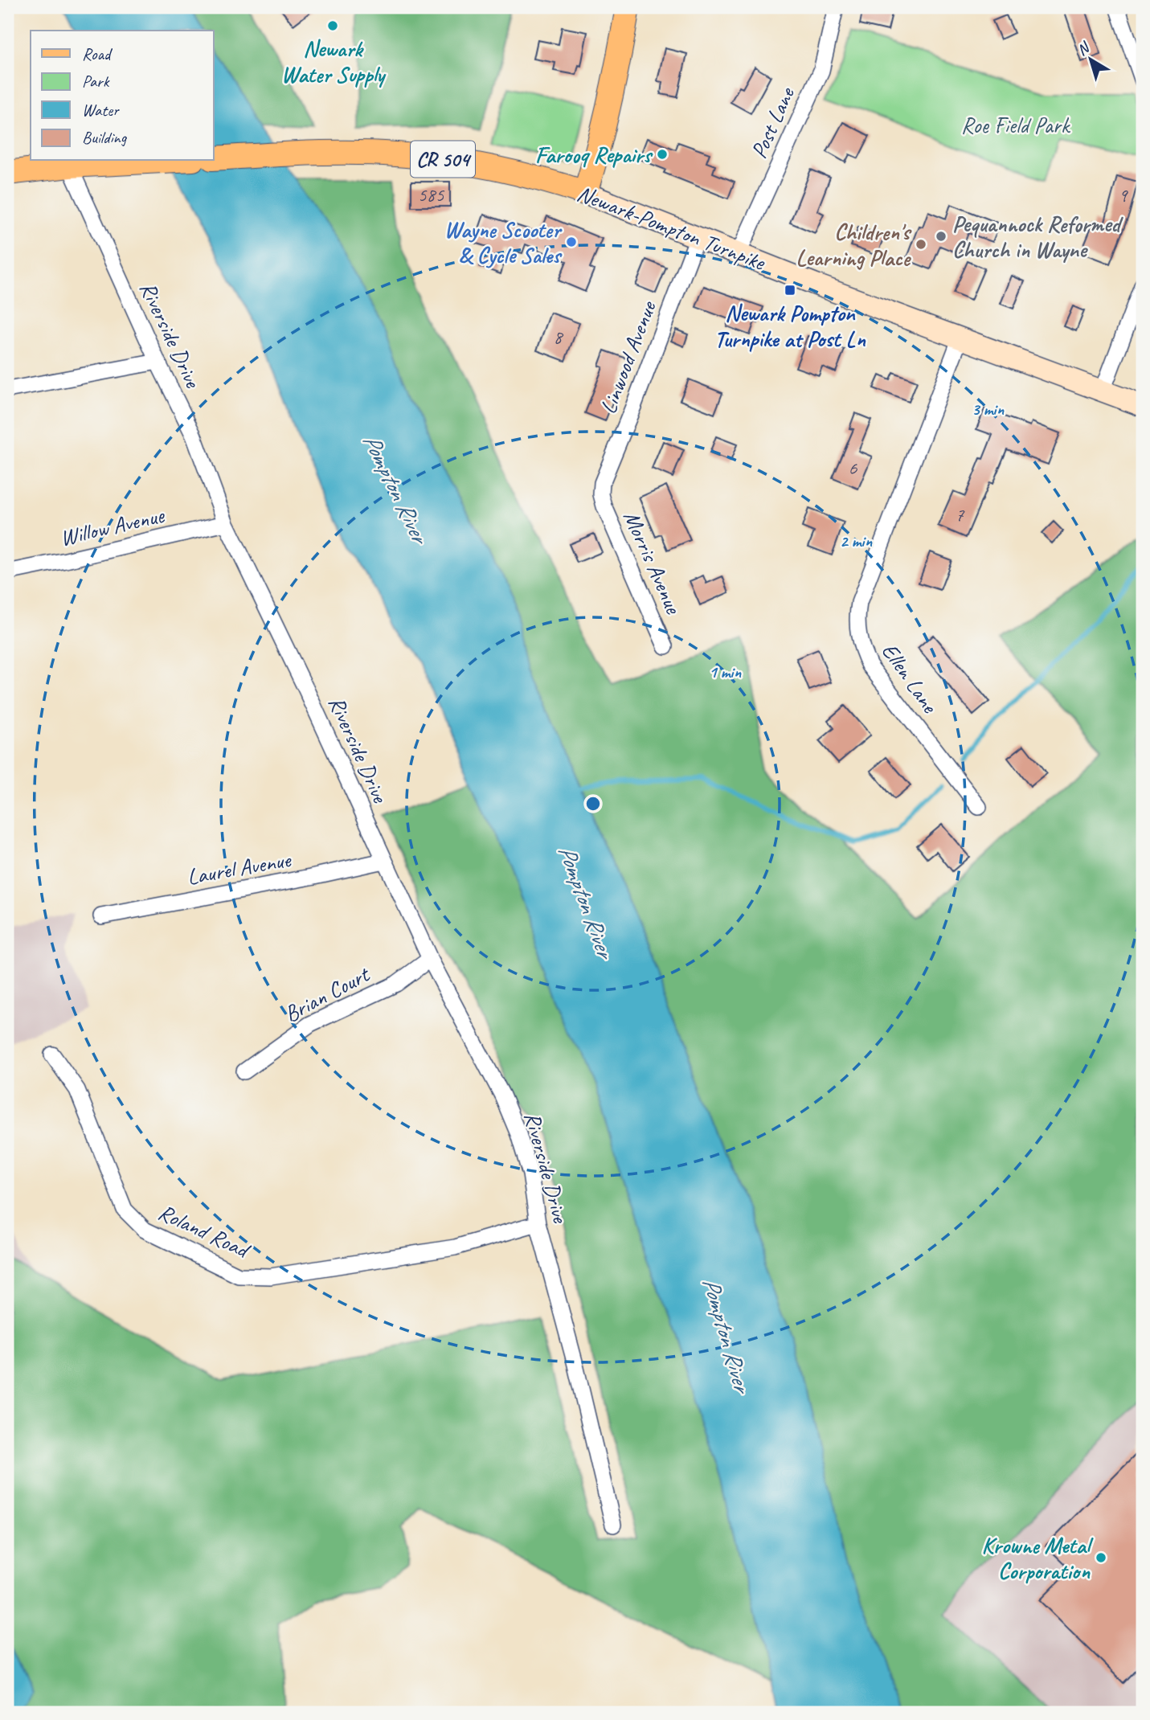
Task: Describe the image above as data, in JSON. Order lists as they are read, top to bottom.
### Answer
{
  "streets": {
    "main road": ["CR 504", "Newark-Pompton Turnpike"],
    "street": [
      "Post Lane",
      "Riverside Drive",
      "Linwood Avenue",
      "Willow Avenue",
      "Morris Avenue",
      "Ellen Lane",
      "Laurel Avenue",
      "Brian Court",
      "Roland Road"
    ]
  },
  "crossings": [
    ["Post Lane", "Newark-Pompton Turnpike"],
    ["Newark-Pompton Turnpike", "Linwood Avenue"],
    ["Newark-Pompton Turnpike", "Ellen Lane"],
    ["Riverside Drive", "Willow Avenue"],
    ["Riverside Drive", "Laurel Avenue"],
    ["Riverside Drive", "Brian Court"],
    ["Riverside Drive", "Roland Road"],
    ["Linwood Avenue", "Morris Avenue"]
  ],
  "water": ["Pompton River"],
  "parks": ["Roe Field Park"],
  "places": {
    "other": [
      "Newark Water Supply",
      "Farooq Repairs",
      "Pequannock Reformed Church in Wayne",
      "Wayne Scooter & Cycle Sales",
      "Children's Learning Place",
      "Krowne Metal Corporation"
    ],
    "transit": ["Newark Pompton Turnpike at Post Ln"]
  },
  "house_numbers": [
    "585",
    "9",
    "8",
    "6",
    "7"
  ],
  "legend": [
    "Road",
    "Park",
    "Water",
    "Building"
  ],
  "north": "top left",
  "rings": ["3 min", "2 min", "1 min"]
}
